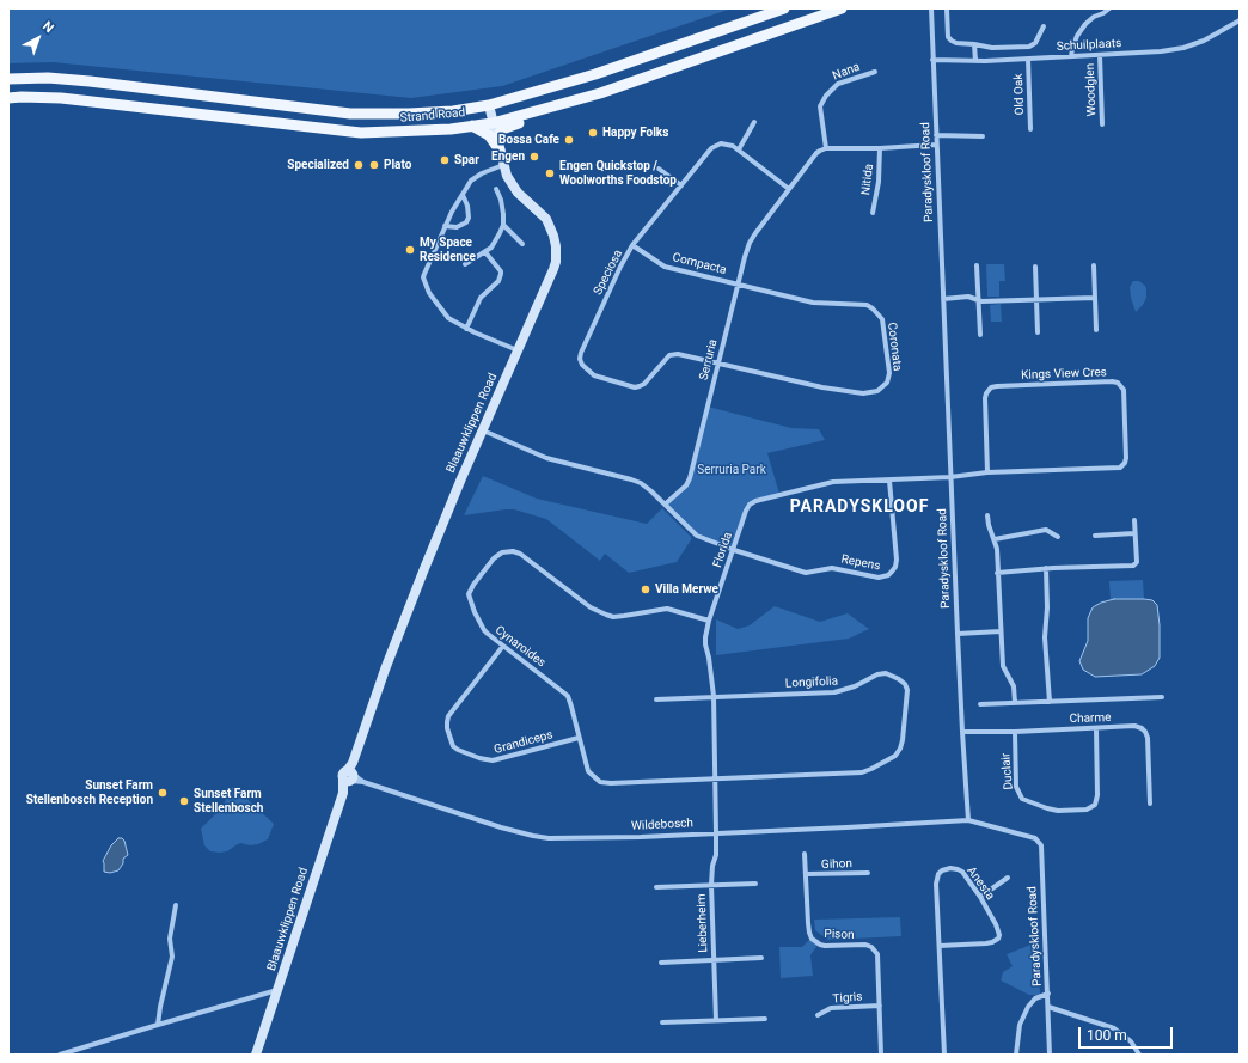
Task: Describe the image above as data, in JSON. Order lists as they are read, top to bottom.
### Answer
{
  "streets": {
    "main road": ["Strand Road"],
    "street": [
      "Schuilplaats",
      "Nana",
      "Woodglen",
      "Old Oak",
      "Paradyskloof Road",
      "Nitida",
      "Compacta",
      "Speciosa",
      "Coronata",
      "Serruria",
      "Kings View Cres",
      "Blaauwklippen Road",
      "Florida",
      "Repens",
      "Cynaroides",
      "Longifolia",
      "Charme",
      "Grandiceps",
      "Duclair",
      "Wildebosch",
      "Gihon",
      "Anesta",
      "Lieberheim",
      "Pison",
      "Tigris"
    ]
  },
  "crossings": [
    ["Schuilplaats", "Woodglen"],
    ["Schuilplaats", "Old Oak"],
    ["Schuilplaats", "Paradyskloof Road"],
    ["Nana", "Serruria"],
    ["Strand Road", "Blaauwklippen Road"],
    ["Paradyskloof Road", "Kings View Cres"],
    ["Paradyskloof Road", "Florida"],
    ["Paradyskloof Road", "Charme"],
    ["Paradyskloof Road", "Wildebosch"],
    ["Compacta", "Speciosa"],
    ["Compacta", "Coronata"],
    ["Compacta", "Serruria"],
    ["Speciosa", "Coronata"],
    ["Speciosa", "Serruria"],
    ["Coronata", "Serruria"],
    ["Serruria", "Repens"],
    ["Kings View Cres", "Florida"],
    ["Blaauwklippen Road", "Wildebosch"],
    ["Florida", "Repens"],
    ["Florida", "Cynaroides"],
    ["Florida", "Longifolia"],
    ["Florida", "Wildebosch"],
    ["Florida", "Lieberheim"],
    ["Cynaroides", "Longifolia"],
    ["Cynaroides", "Grandiceps"],
    ["Charme", "Duclair"],
    ["Wildebosch", "Lieberheim"],
    ["Gihon", "Pison"],
    ["Pison", "Tigris"]
  ],
  "districts": ["PARADYSKLOOF"],
  "parks": ["Serruria Park"],
  "places": [
    "Happy Folks",
    "Bossa Cafe",
    "Engen",
    "Spar",
    "Specialized",
    "Plato",
    "Engen Quickstop / Woolworths Foodstop",
    "My Space Residence",
    "Villa Merwe",
    "Sunset Farm Stellenbosch Reception",
    "Sunset Farm Stellenbosch"
  ],
  "scale_bar": "100 m",
  "north": "top right"
}
